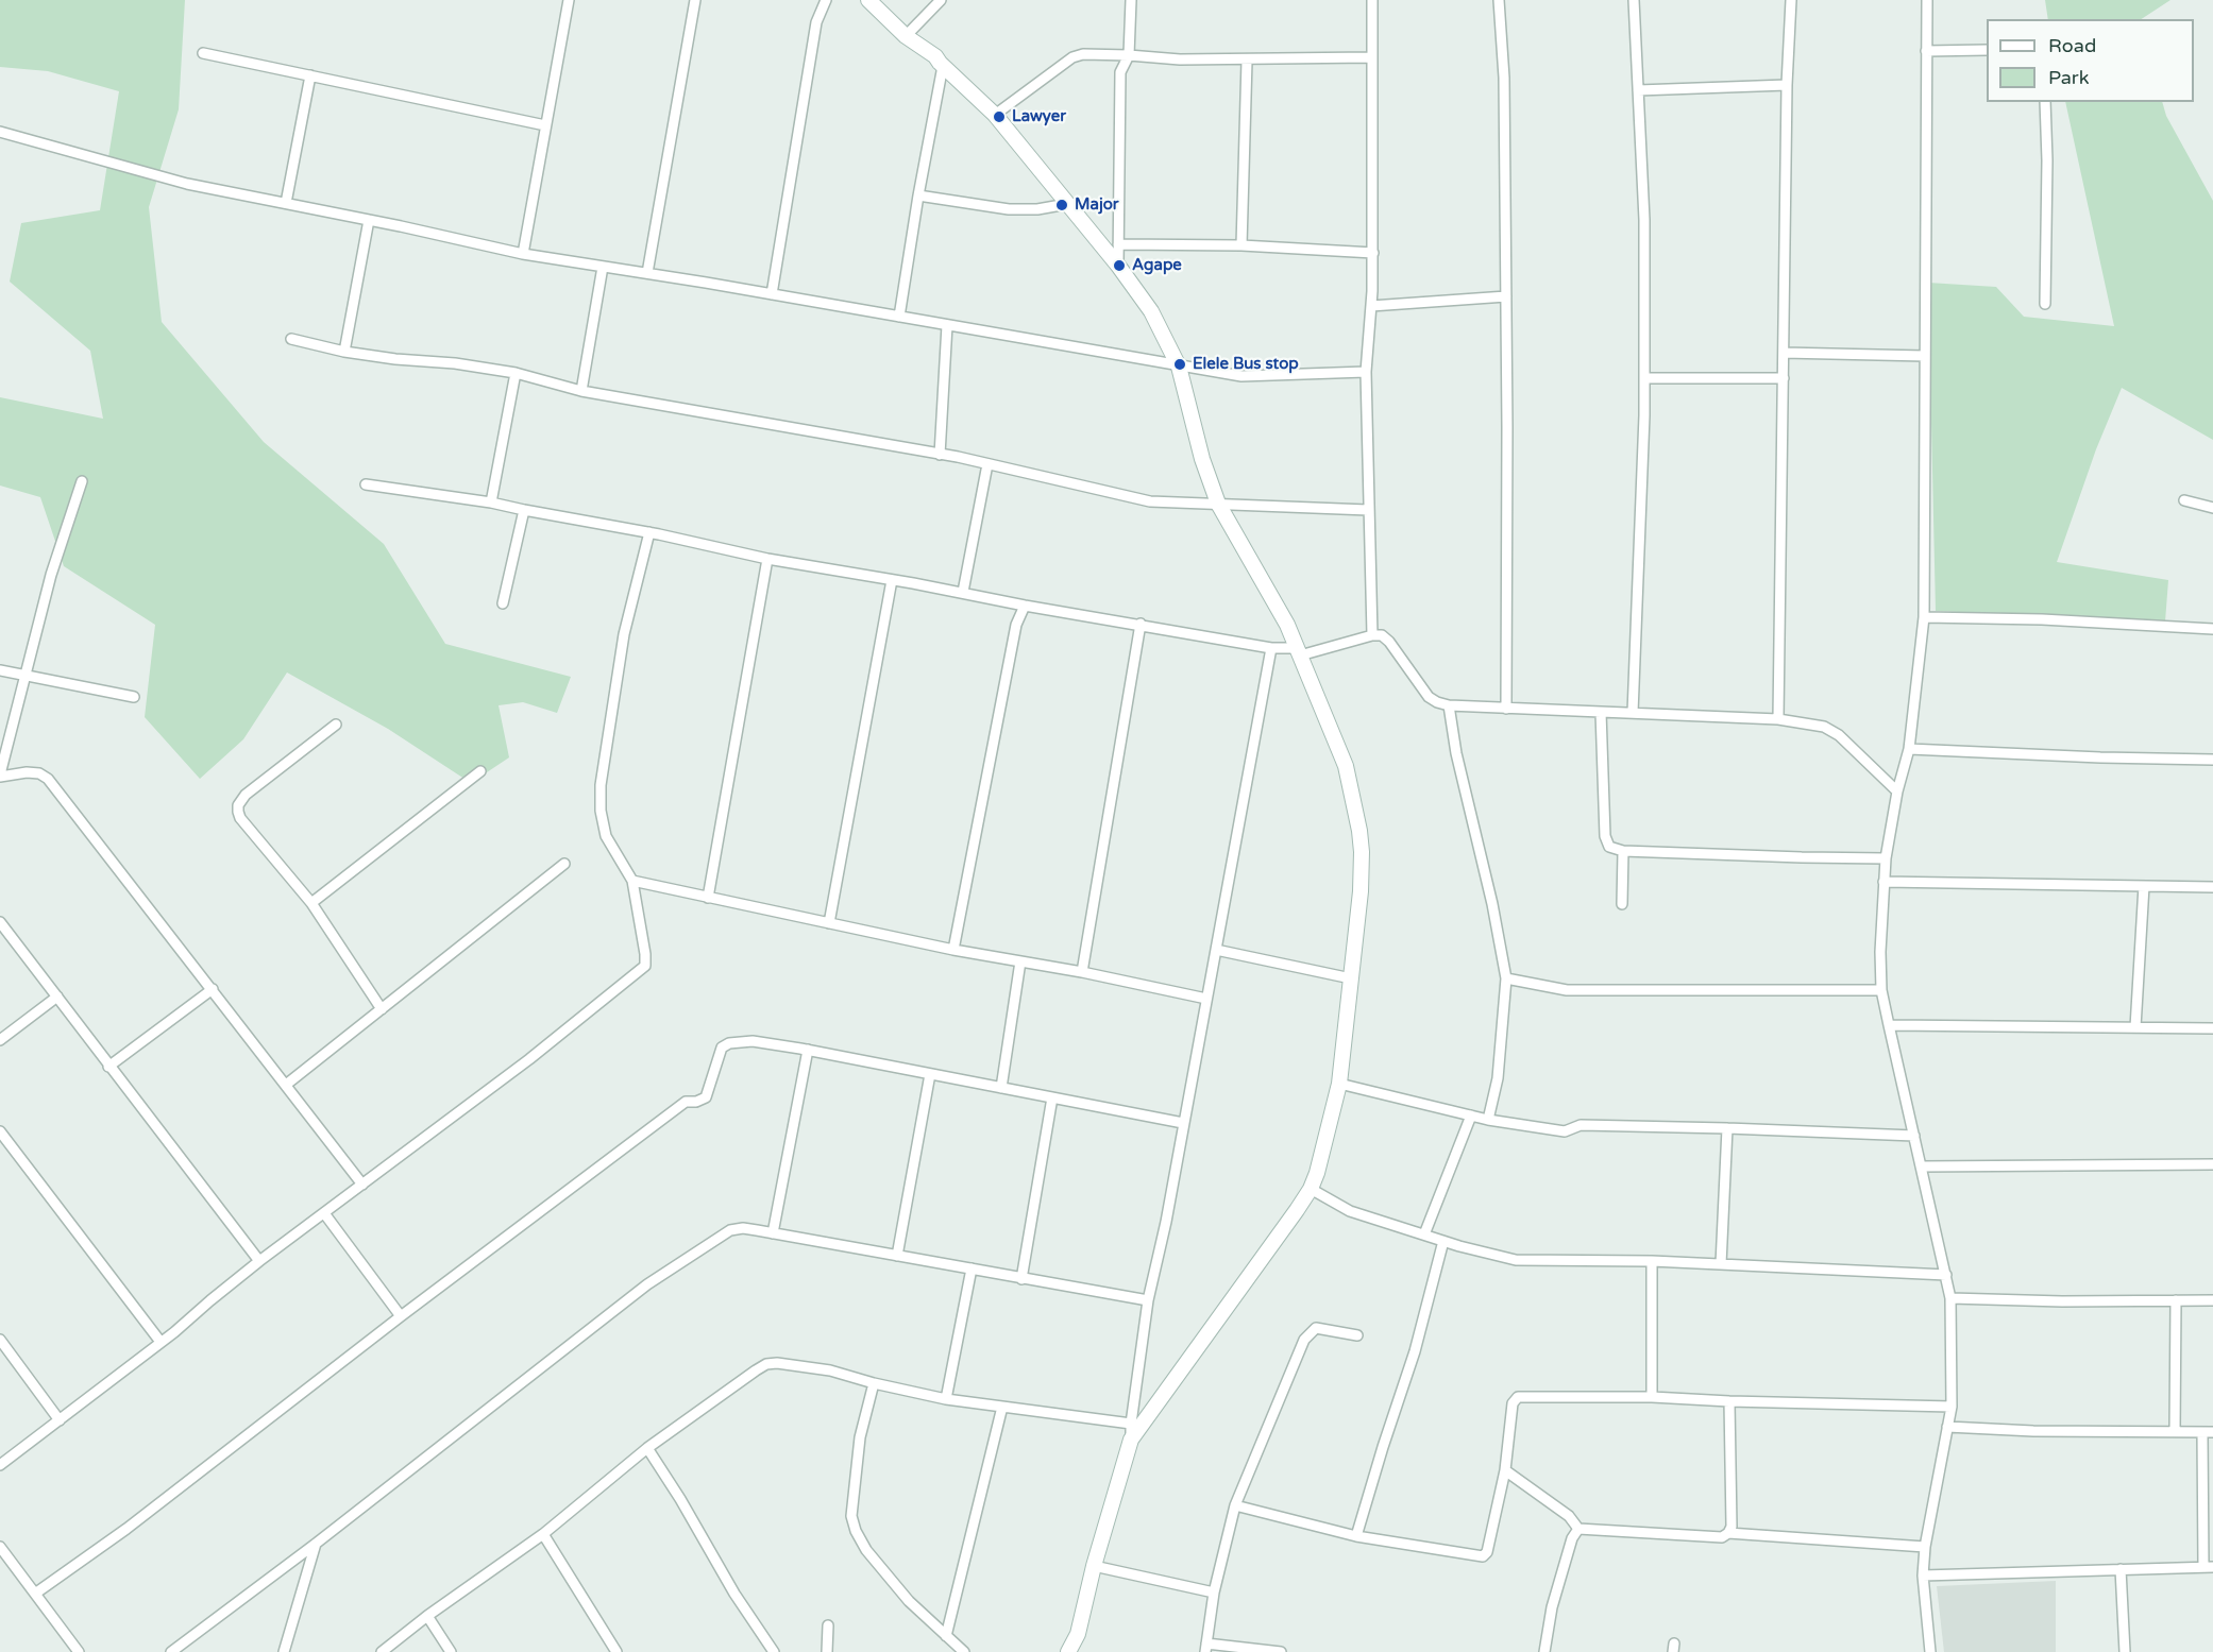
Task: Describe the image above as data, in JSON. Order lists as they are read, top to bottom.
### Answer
{
  "places": [
    "Lawyer",
    "Major",
    "Agape",
    "Elele Bus stop"
  ],
  "legend": ["Road", "Park"]
}
